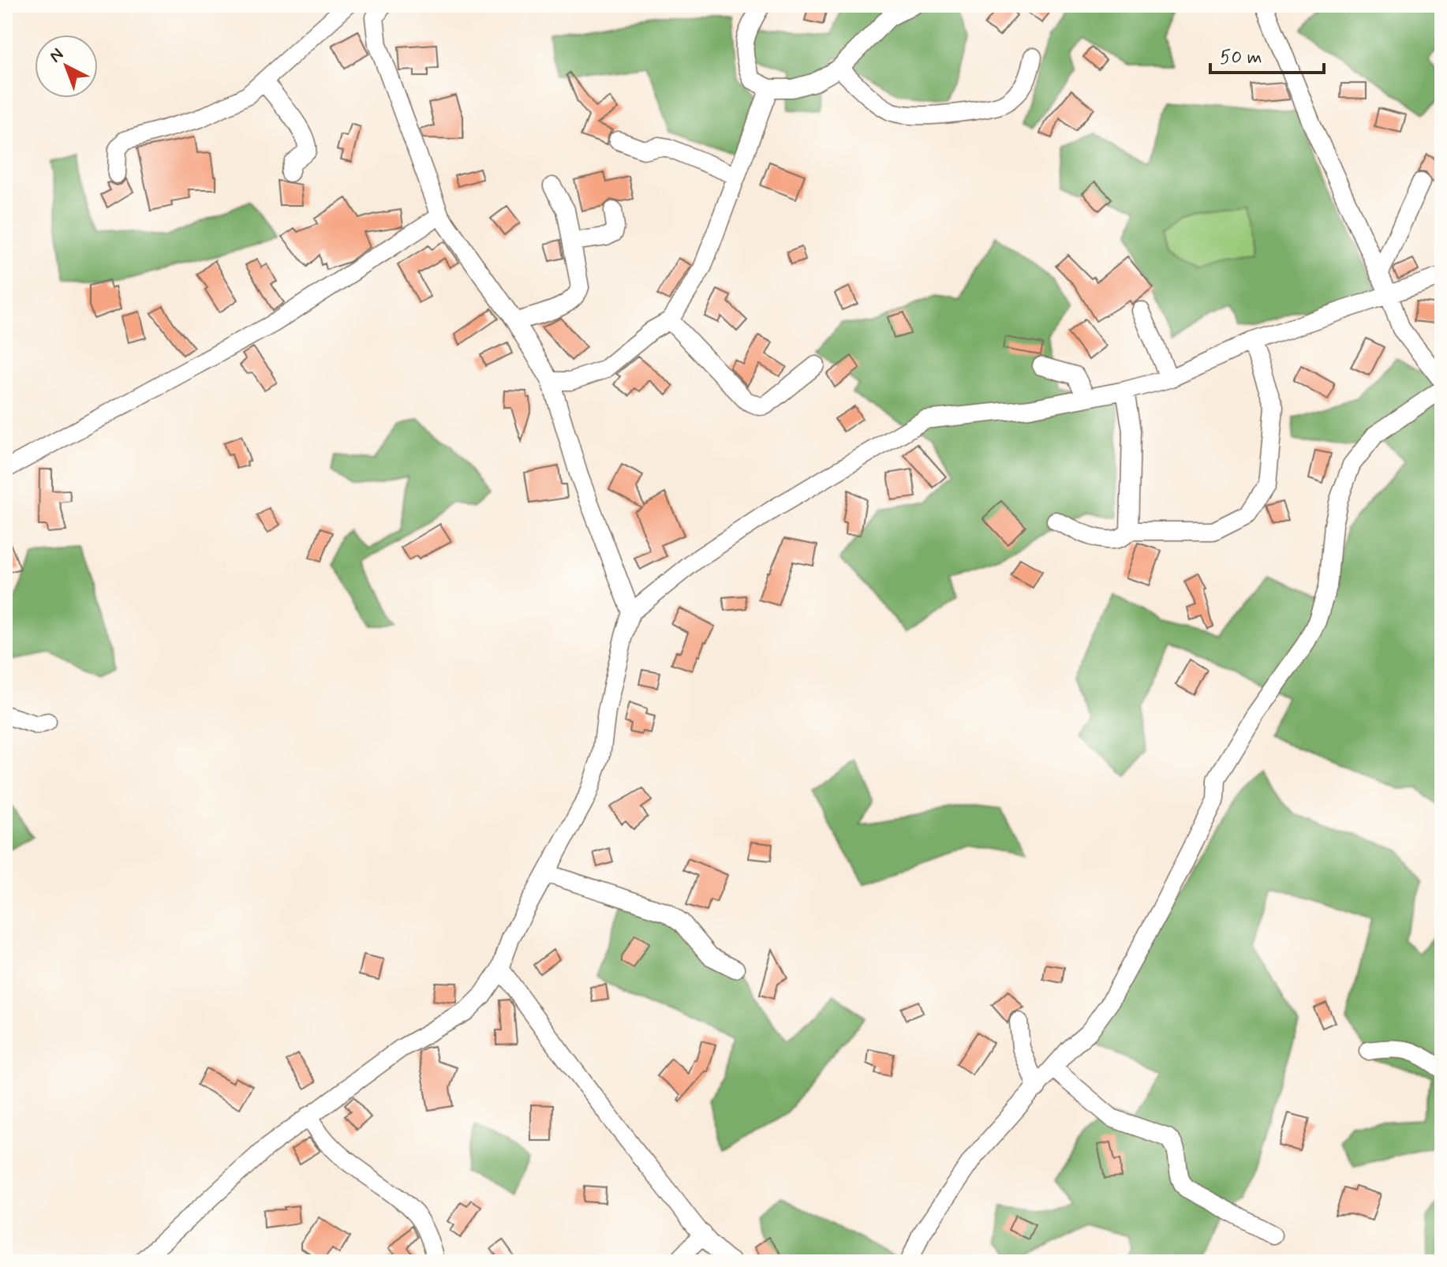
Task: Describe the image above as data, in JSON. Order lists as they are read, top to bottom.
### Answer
{
  "scale_bar": "50 m",
  "north": "top left"
}
